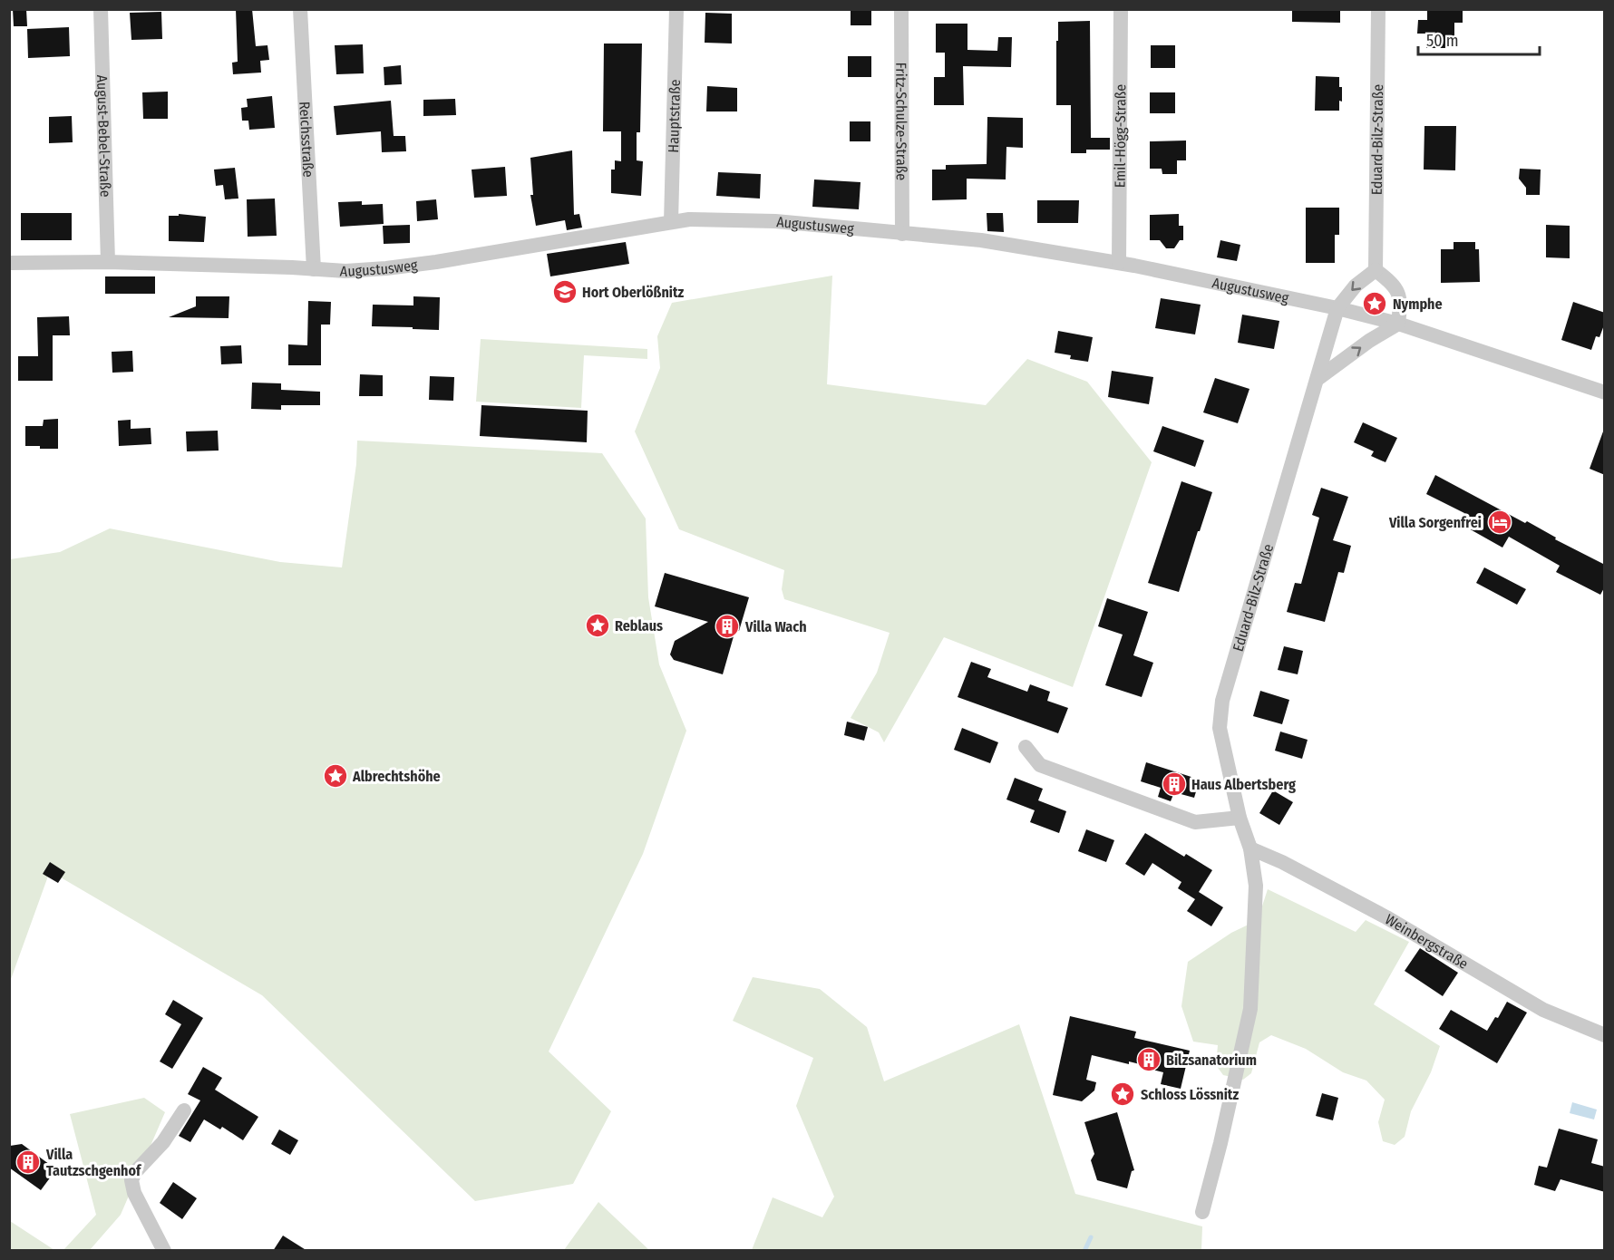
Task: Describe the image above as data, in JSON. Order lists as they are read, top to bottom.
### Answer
{
  "streets": {
    "street": [
      "Hauptstraße",
      "Fritz-Schulze-Straße",
      "August-Bebel-Straße",
      "Emil-Högg-Straße",
      "Reichsstraße",
      "Eduard-Bilz-Straße",
      "Augustusweg",
      "Weinbergstraße"
    ]
  },
  "crossings": [
    ["Hauptstraße", "Augustusweg"],
    ["Fritz-Schulze-Straße", "Augustusweg"],
    ["August-Bebel-Straße", "Augustusweg"],
    ["Emil-Högg-Straße", "Augustusweg"],
    ["Reichsstraße", "Augustusweg"],
    ["Eduard-Bilz-Straße", "Augustusweg"],
    ["Eduard-Bilz-Straße", "Weinbergstraße"]
  ],
  "places": {
    "school or university": ["Hort Oberlößnitz"],
    "place": [
      "Nymphe",
      "Reblaus",
      "Albrechtshöhe",
      "Schloss Lössnitz"
    ],
    "hotel": ["Villa Sorgenfrei"],
    "building": [
      "Villa Wach",
      "Haus Albertsberg",
      "Bilzsanatorium",
      "Villa Tautzschgenhof"
    ]
  },
  "scale_bar": "50 m"
}
